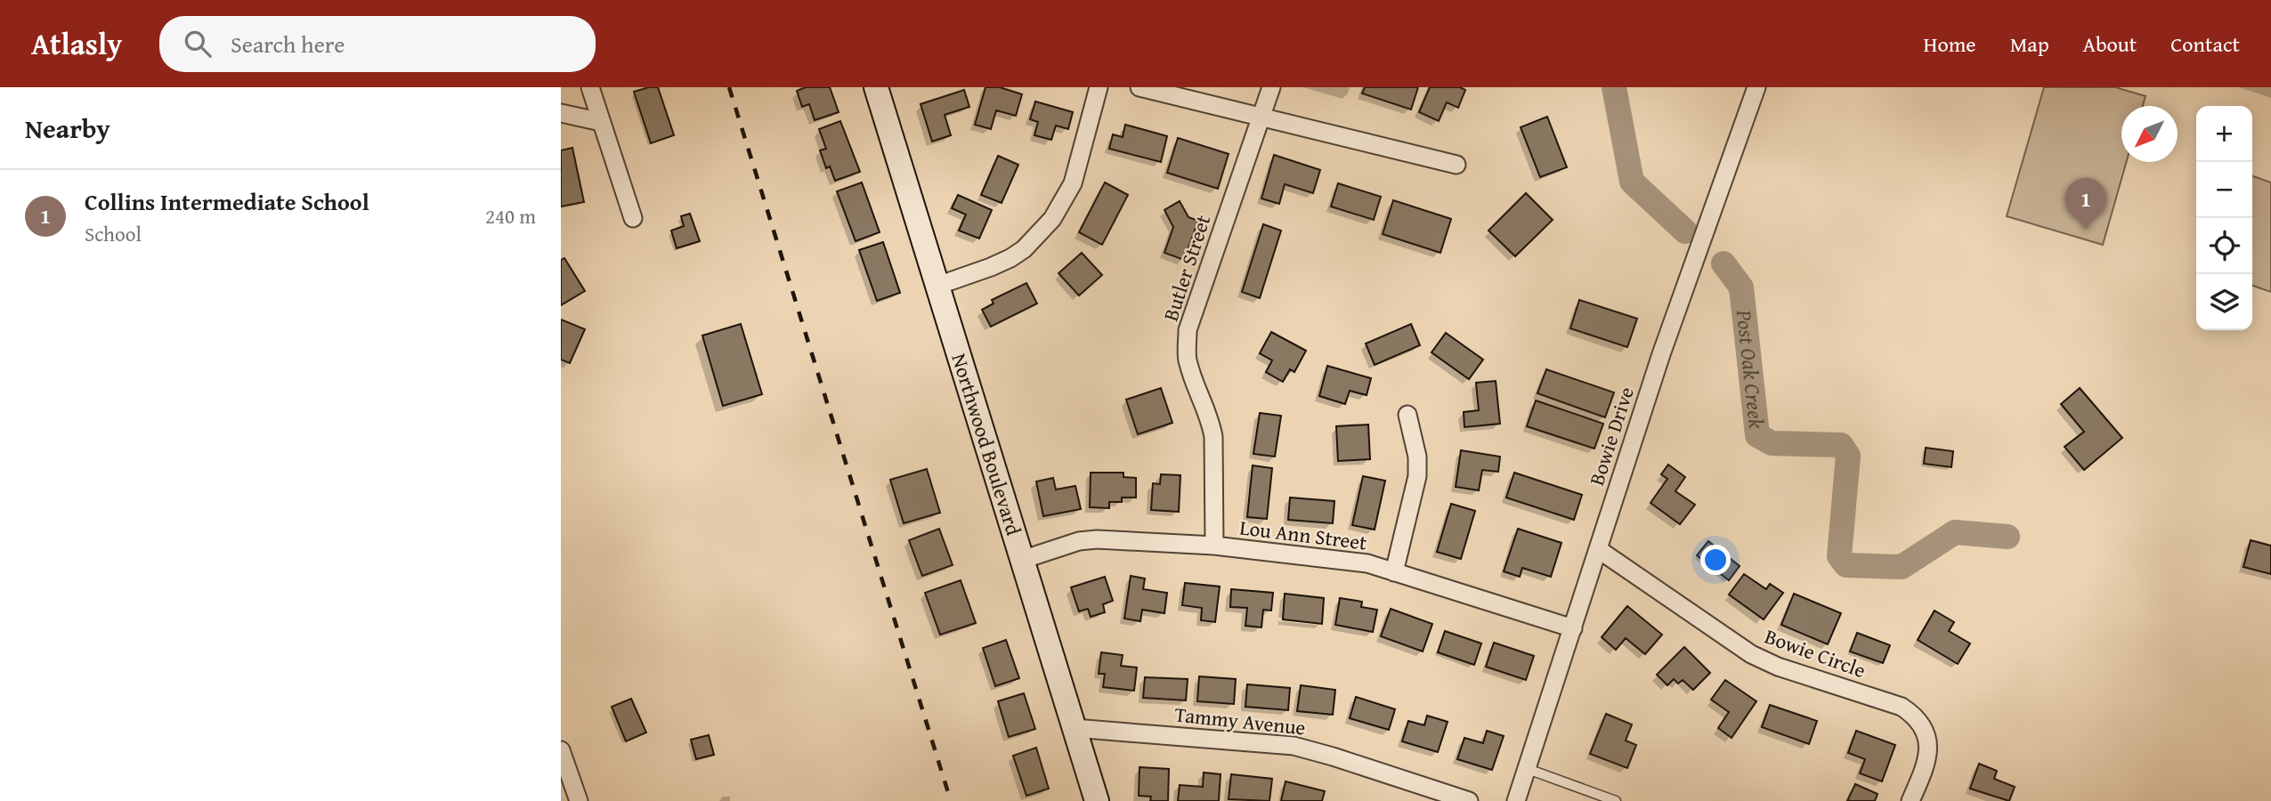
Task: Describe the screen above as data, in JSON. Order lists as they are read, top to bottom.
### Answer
{
  "streets": {
    "street": [
      "Butler Street",
      "Bowie Drive",
      "Northwood Boulevard",
      "Lou Ann Street",
      "Bowie Circle",
      "Tammy Avenue"
    ]
  },
  "crossings": [
    ["Butler Street", "Lou Ann Street"],
    ["Bowie Drive", "Lou Ann Street"],
    ["Bowie Drive", "Bowie Circle"],
    ["Northwood Boulevard", "Lou Ann Street"],
    ["Northwood Boulevard", "Tammy Avenue"]
  ],
  "water": ["Post Oak Creek"],
  "north": "bottom left",
  "page": {
    "header": "Atlasly",
    "search": "Search here",
    "nav": [
      "Home",
      "Map",
      "About",
      "Contact"
    ],
    "heading": "Nearby",
    "map_buttons": ["+", "−"],
    "list": [
      {
        "mark": "1",
        "name": "Collins Intermediate School",
        "note": "School",
        "value": "240 m"
      }
    ],
    "pins": "1"
  }
}
